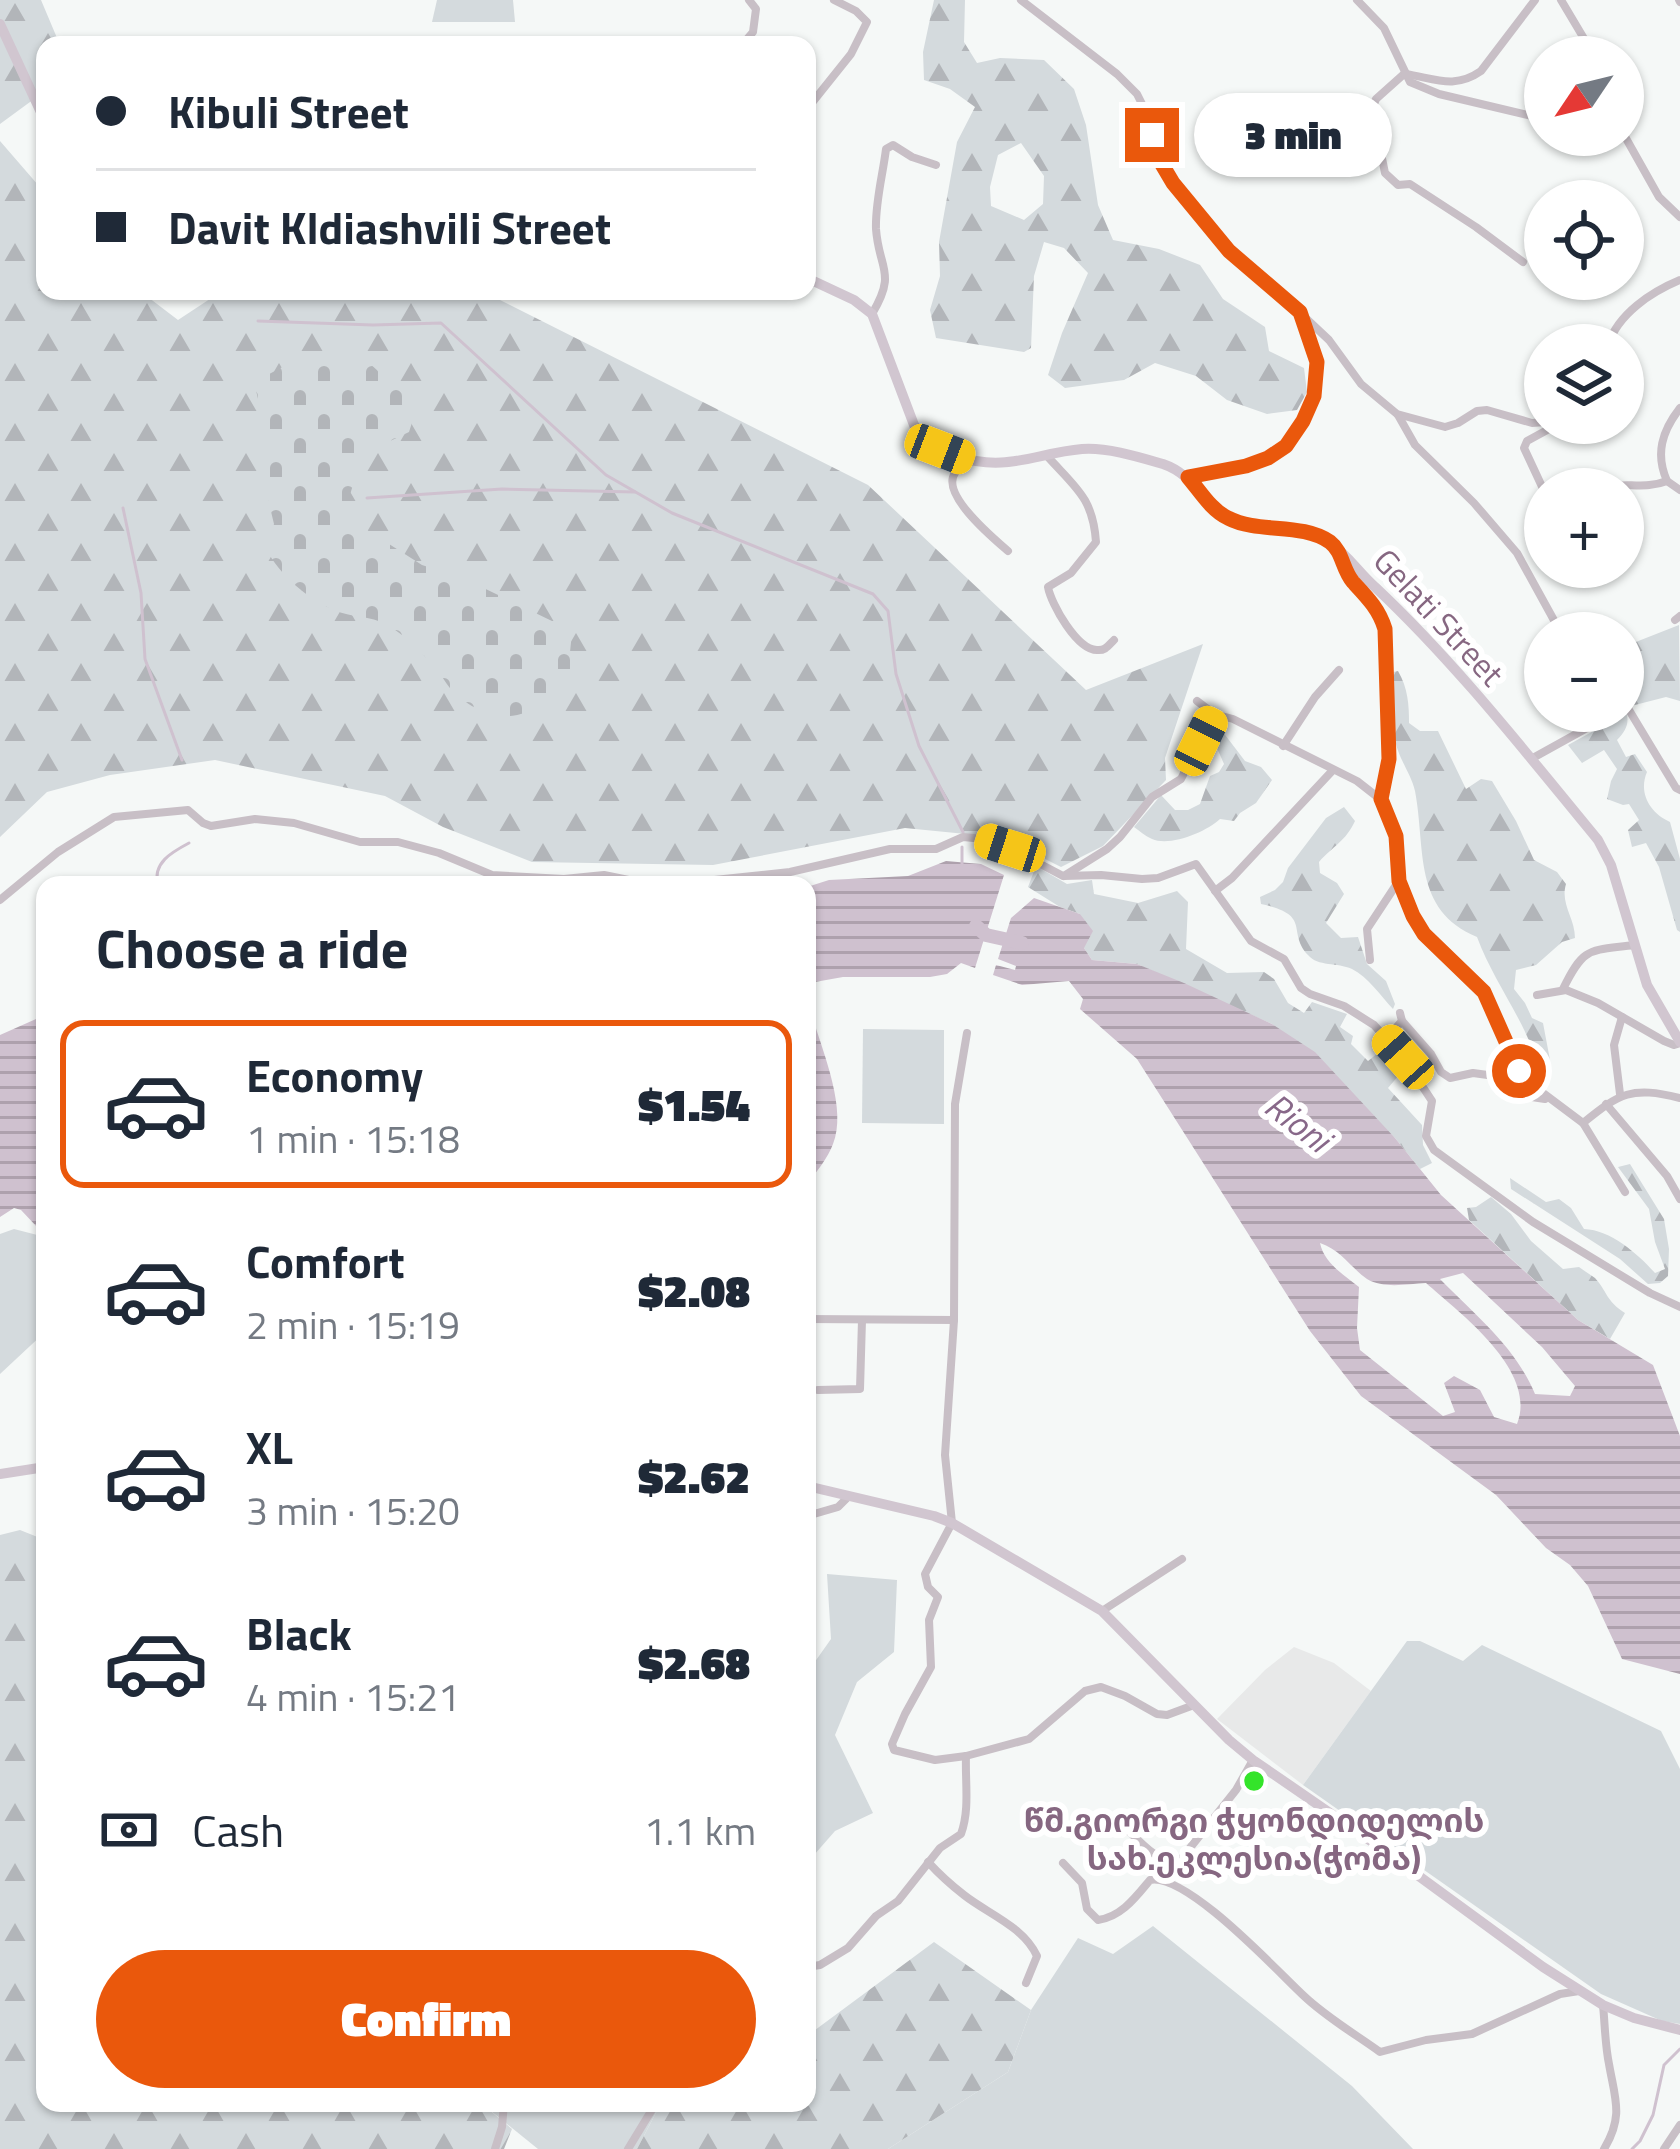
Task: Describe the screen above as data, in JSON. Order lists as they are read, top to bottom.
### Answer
{
  "streets": {
    "main road": ["Gelati Street"]
  },
  "water": ["Rioni"],
  "places": ["წმ.გიორგი ჭყონდიდელის სახ.ეკლესია(ჭომა)"],
  "north": "bottom left",
  "page": {
    "map_buttons": ["+", "−"],
    "banner": ["Kibuli Street", "Davit Kldiashvili Street"],
    "bubble": "3 min",
    "heading": "Choose a ride",
    "list": [
      {
        "name": "Economy",
        "note": "1 min · 15:18",
        "value": "$1.54"
      },
      {
        "name": "Comfort",
        "note": "2 min · 15:19",
        "value": "$2.08"
      },
      {
        "name": "XL",
        "note": "3 min · 15:20",
        "value": "$2.62"
      },
      {
        "name": "Black",
        "note": "4 min · 15:21",
        "value": "$2.68"
      }
    ],
    "pay": ["Cash", "1.1 km"],
    "buttons": "Confirm"
  }
}
